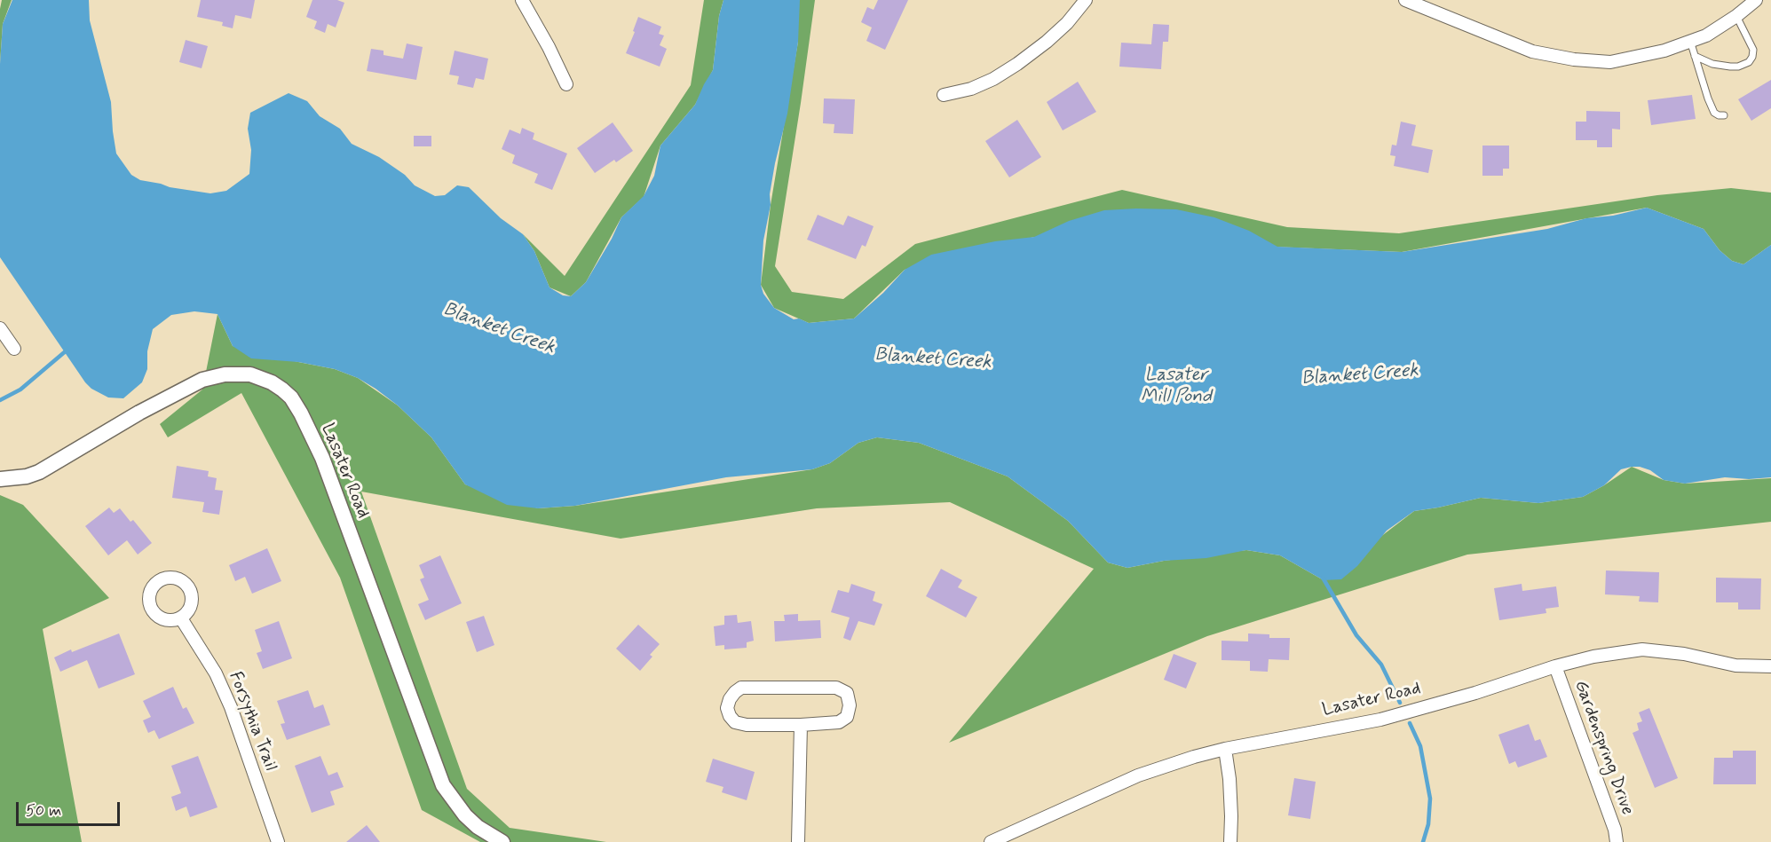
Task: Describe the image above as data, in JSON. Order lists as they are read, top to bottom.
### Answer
{
  "streets": {
    "street": ["Lasater Road", "Forsythia Trail", "Gardenspring Drive"]
  },
  "crossings": [
    ["Lasater Road", "Gardenspring Drive"]
  ],
  "water": ["Blanket Creek", "Lasater Mill Pond"],
  "scale_bar": "50 m"
}
